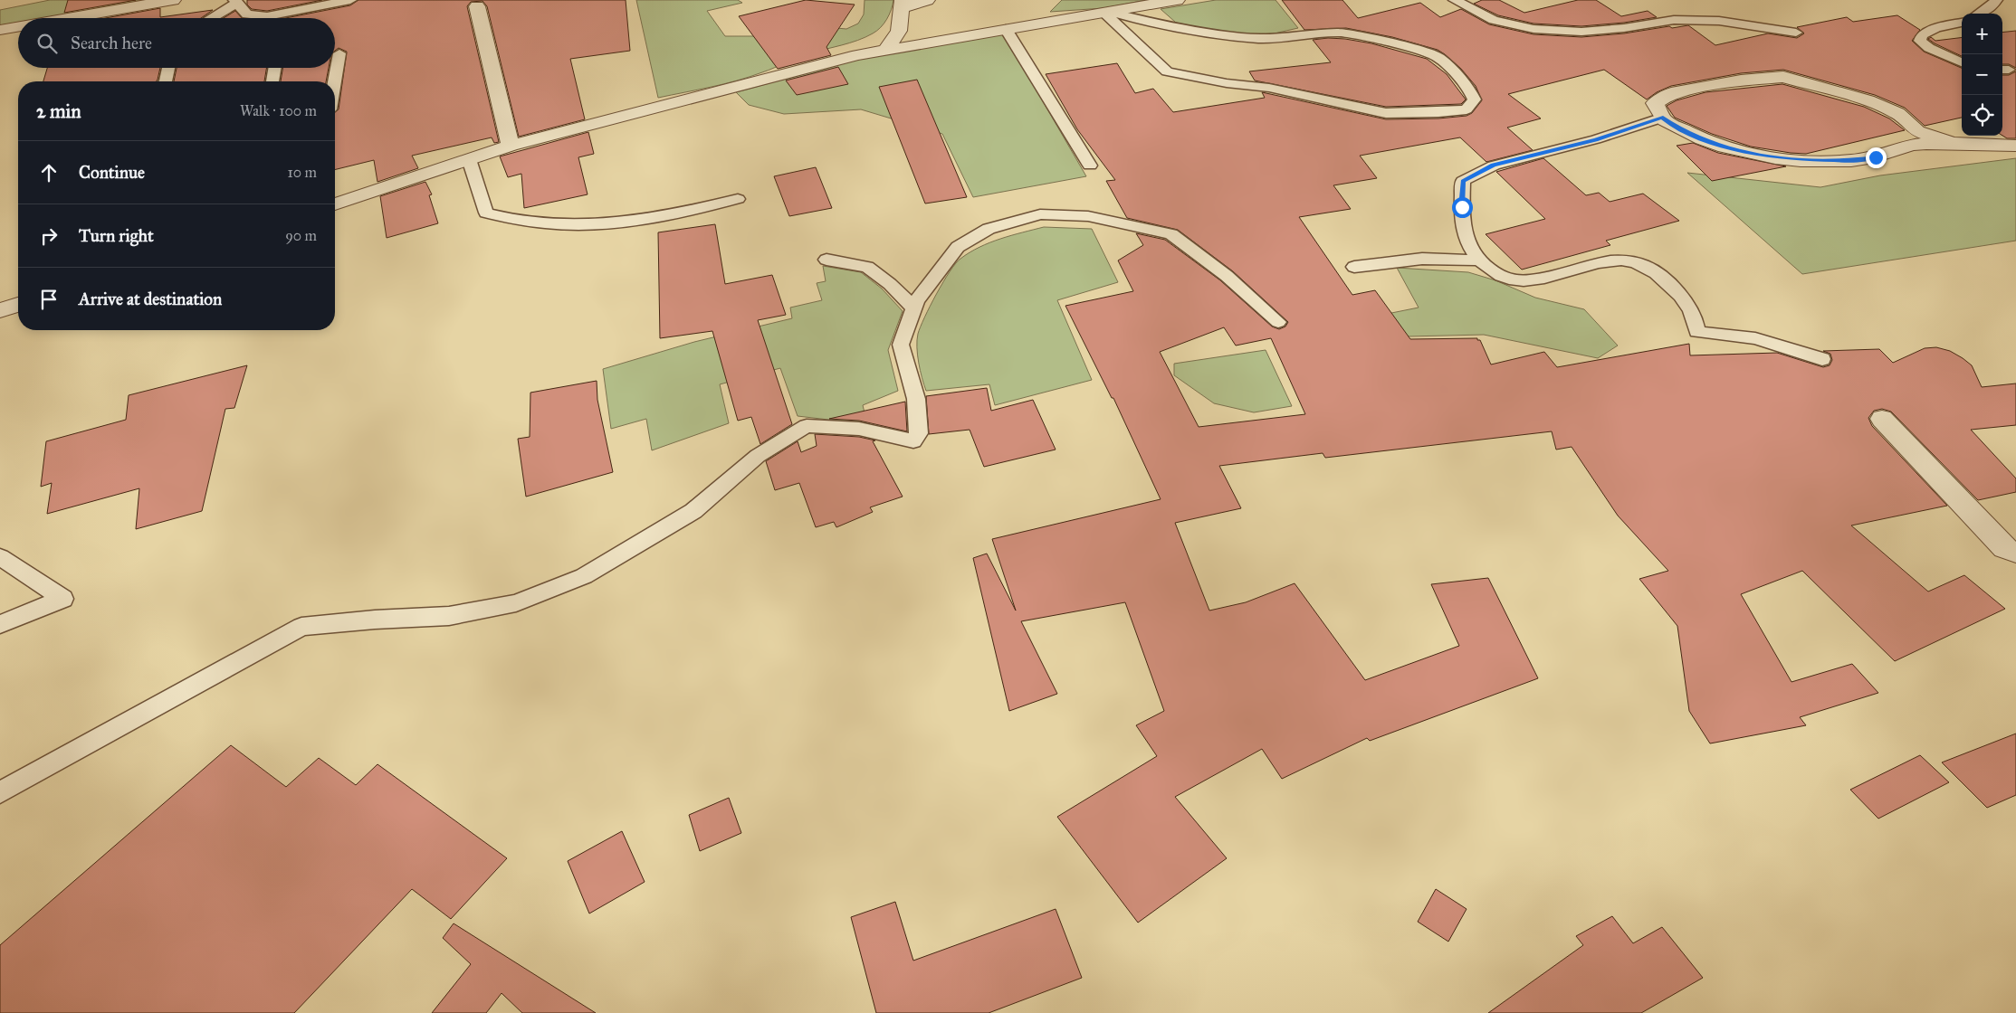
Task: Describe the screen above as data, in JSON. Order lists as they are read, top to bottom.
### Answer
{
  "page": {
    "map_buttons": ["+", "−"],
    "search": "Search here",
    "heading": ["2 min", "Walk · 100 m"],
    "list": [
      ["Continue", "10 m"],
      ["Turn right", "90 m"],
      "Arrive at destination"
    ]
  }
}
